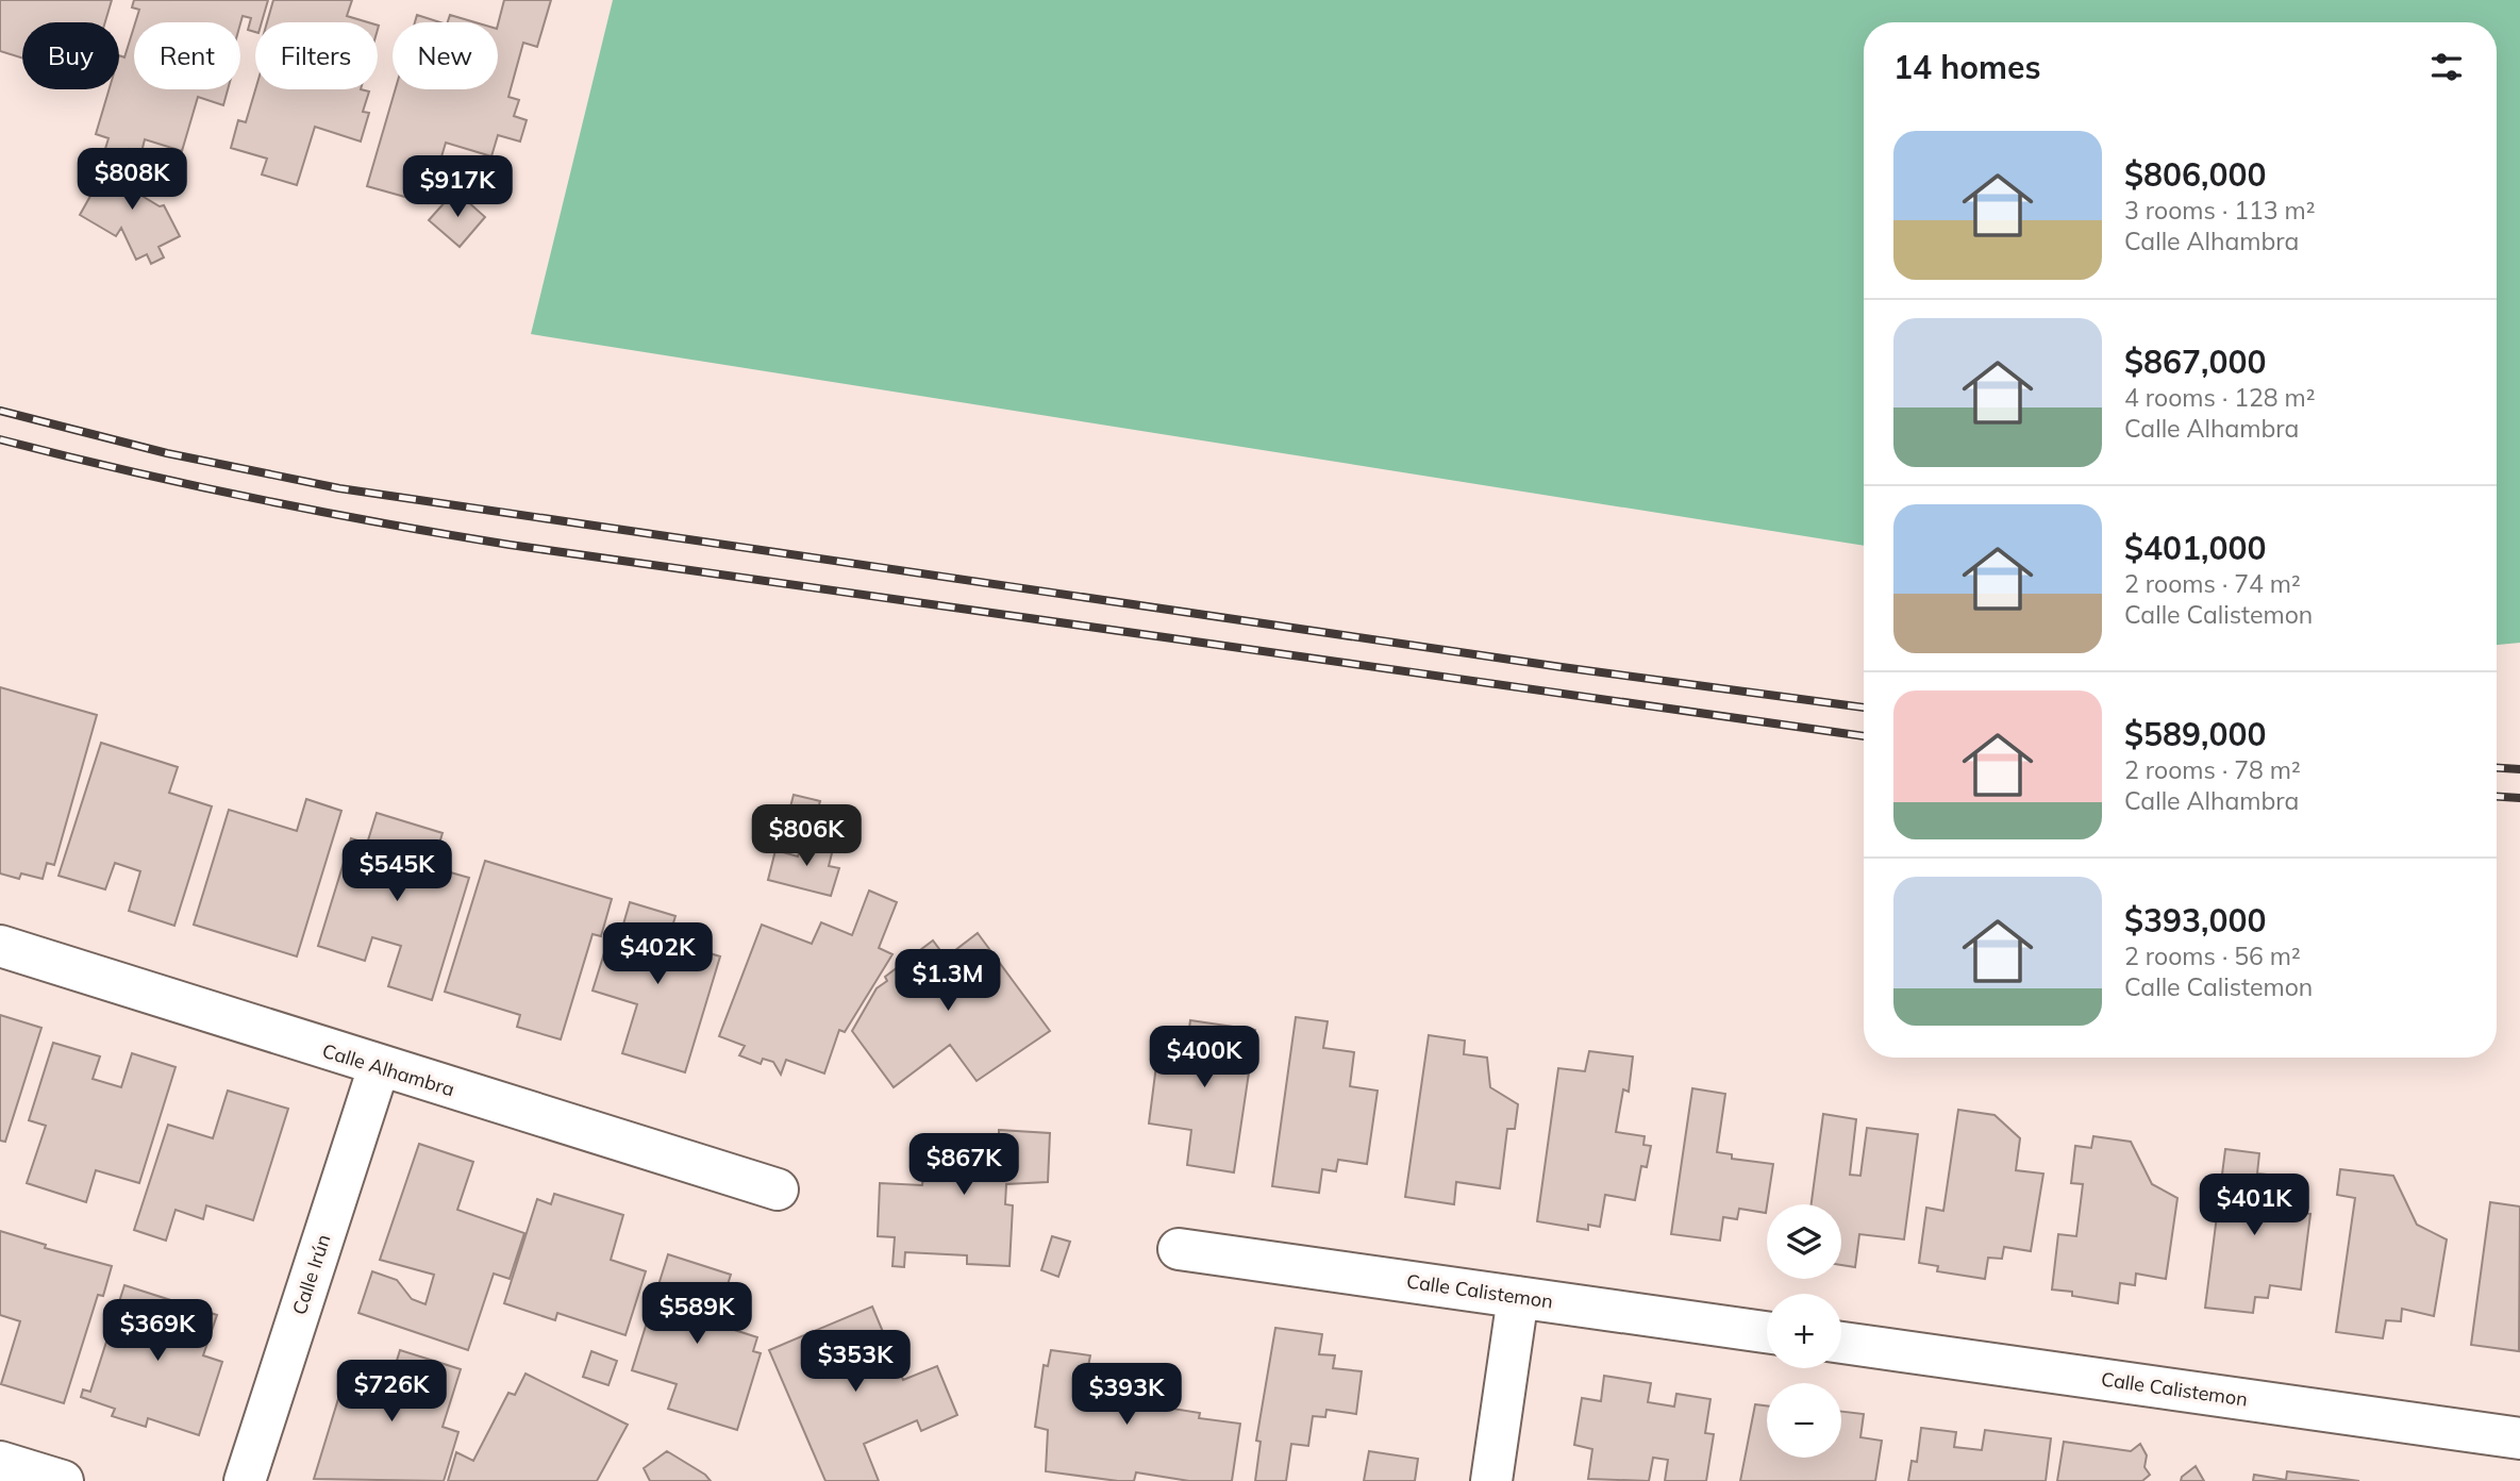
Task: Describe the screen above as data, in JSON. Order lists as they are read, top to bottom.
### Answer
{
  "streets": {
    "street": ["Calle Alhambra", "Calle Irún", "Calle Calistemon"]
  },
  "crossings": [
    ["Calle Alhambra", "Calle Irún"]
  ],
  "page": {
    "chip": [
      "Buy",
      "Rent",
      "Filters",
      "New"
    ],
    "heading": "14 homes",
    "list": [
      {
        "name": "$806,000",
        "note": "3 rooms · 113 m² · Calle Alhambra"
      },
      {
        "name": "$867,000",
        "note": "4 rooms · 128 m² · Calle Alhambra"
      },
      {
        "name": "$401,000",
        "note": "2 rooms · 74 m² · Calle Calistemon"
      },
      {
        "name": "$589,000",
        "note": "2 rooms · 78 m² · Calle Alhambra"
      },
      {
        "name": "$393,000",
        "note": "2 rooms · 56 m² · Calle Calistemon"
      }
    ],
    "price": [
      "$808K",
      "$917K",
      "$806K",
      "$545K",
      "$402K",
      "$1.3M",
      "$400K",
      "$867K",
      "$401K",
      "$589K",
      "$369K",
      "$353K",
      "$726K",
      "$393K"
    ],
    "map_buttons": ["+", "−"]
  }
}
